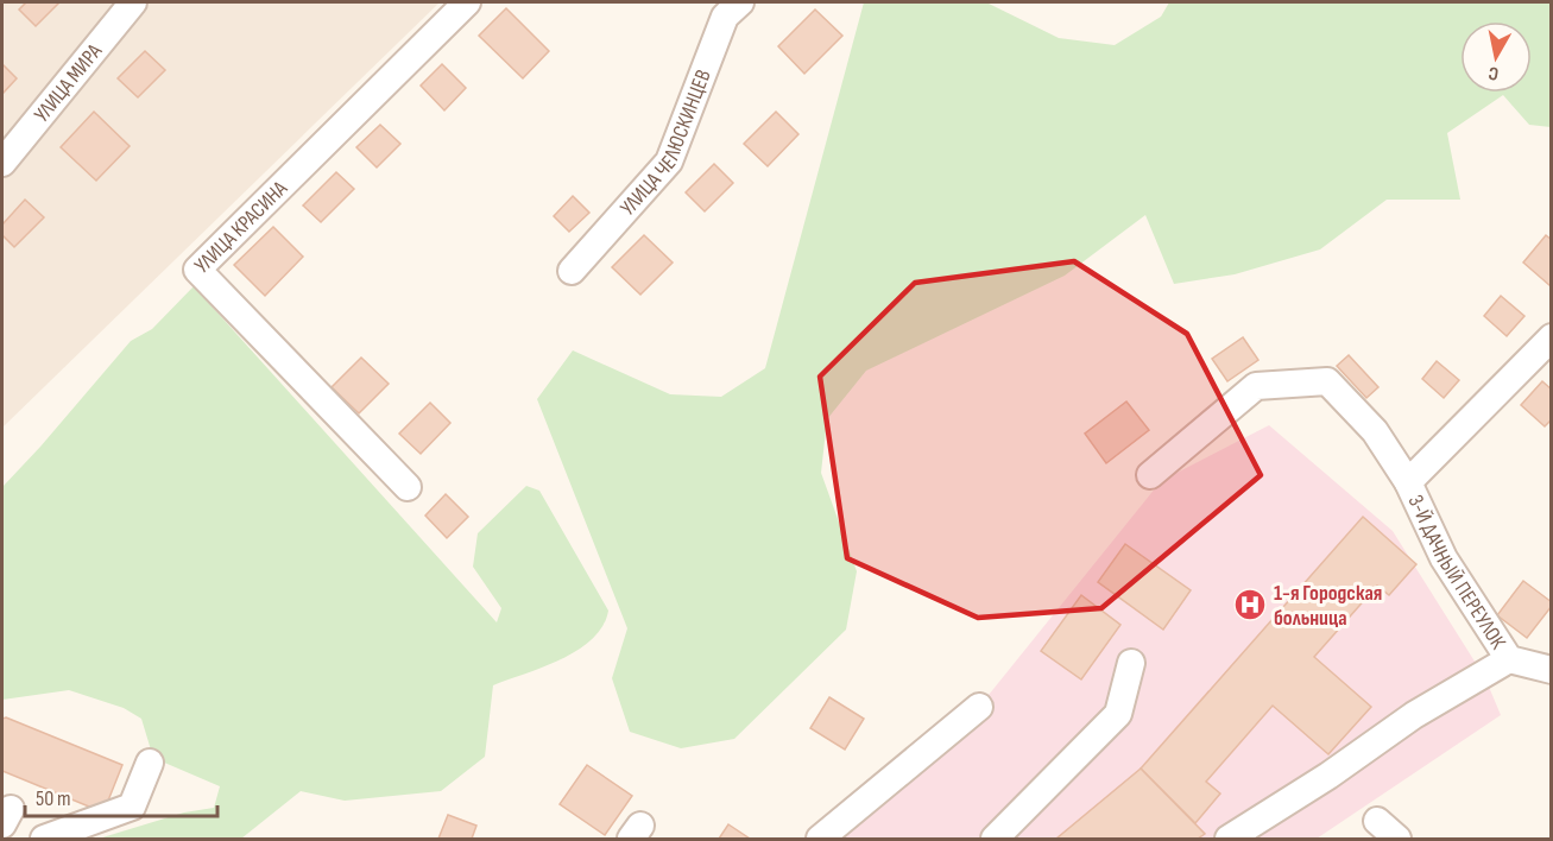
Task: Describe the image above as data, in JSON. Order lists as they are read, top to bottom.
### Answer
{
  "streets": {
    "street": [
      "УЛИЦА МИРА",
      "УЛИЦА ЧЕЛЮСКИНЦЕВ",
      "УЛИЦА КРАСИНА",
      "3-Й ДАЧНЫЙ ПЕРЕУЛОК"
    ]
  },
  "places": {
    "hospital": ["1-я Городская больница"]
  },
  "scale_bar": "50 m",
  "north": "bottom"
}
